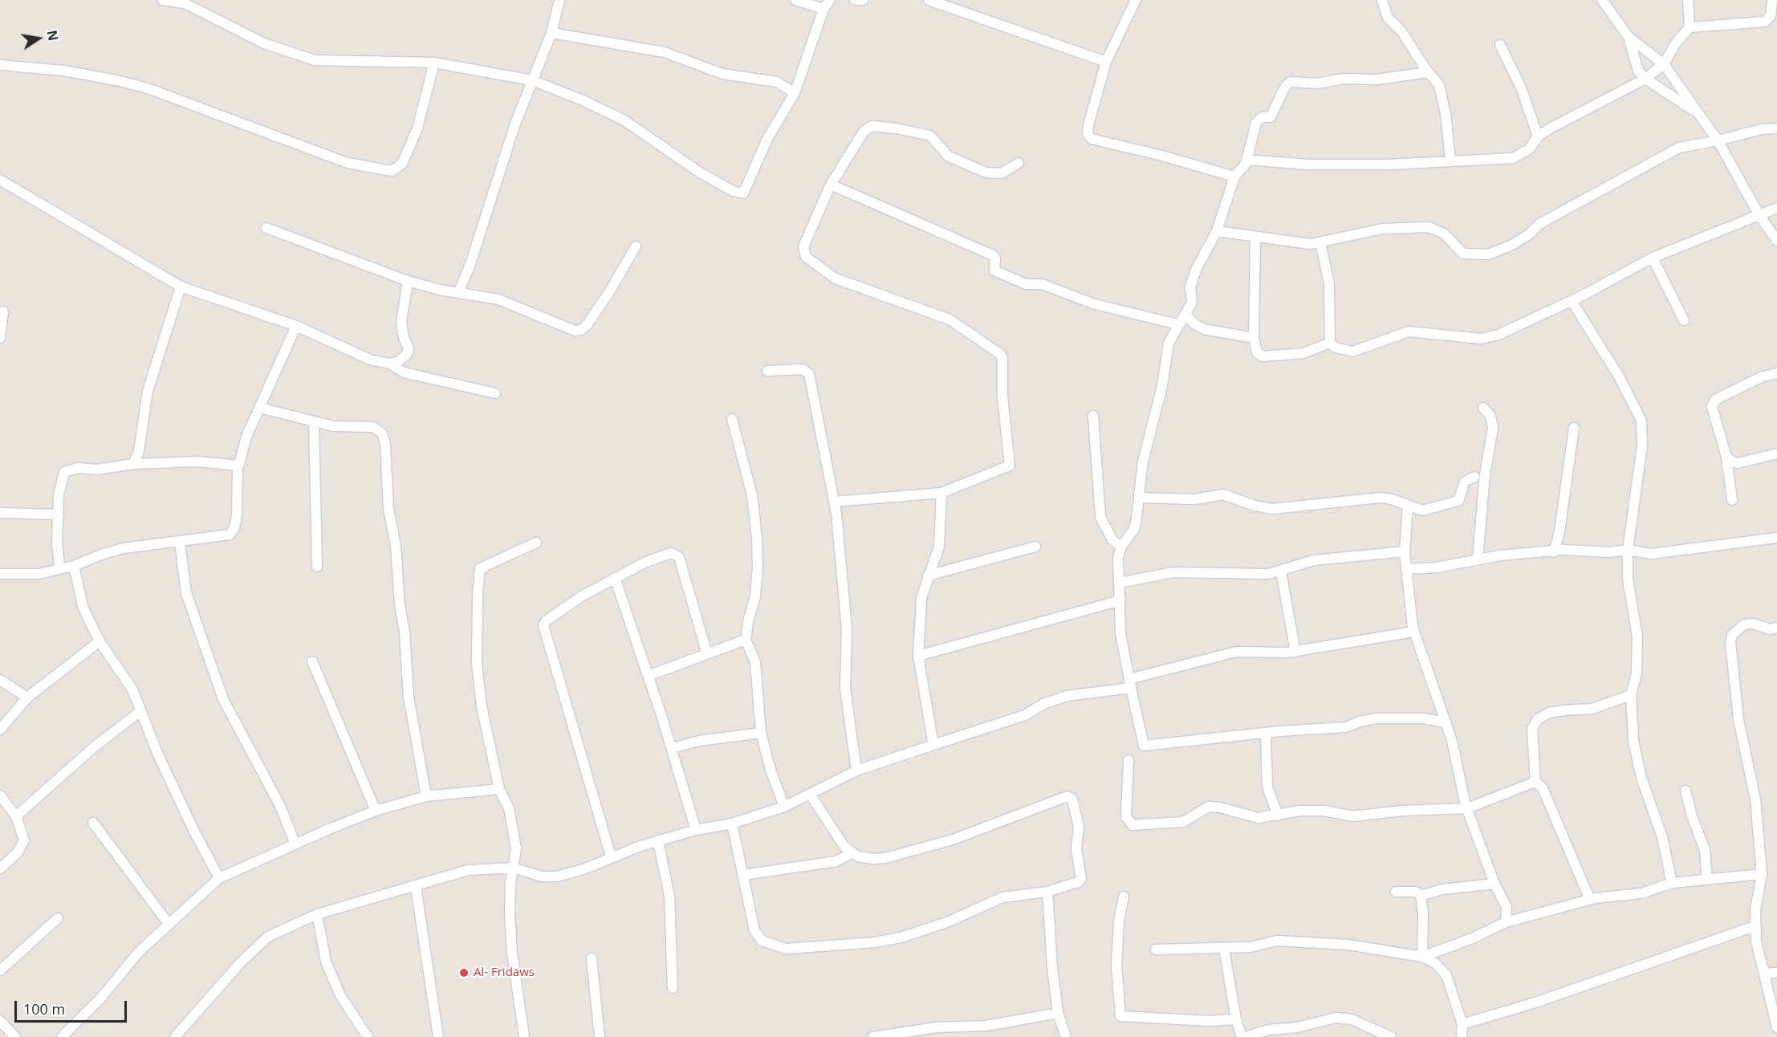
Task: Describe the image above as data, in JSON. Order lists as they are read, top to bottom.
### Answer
{
  "places": ["Al- Fridaws"],
  "scale_bar": "100 m",
  "north": "right"
}
